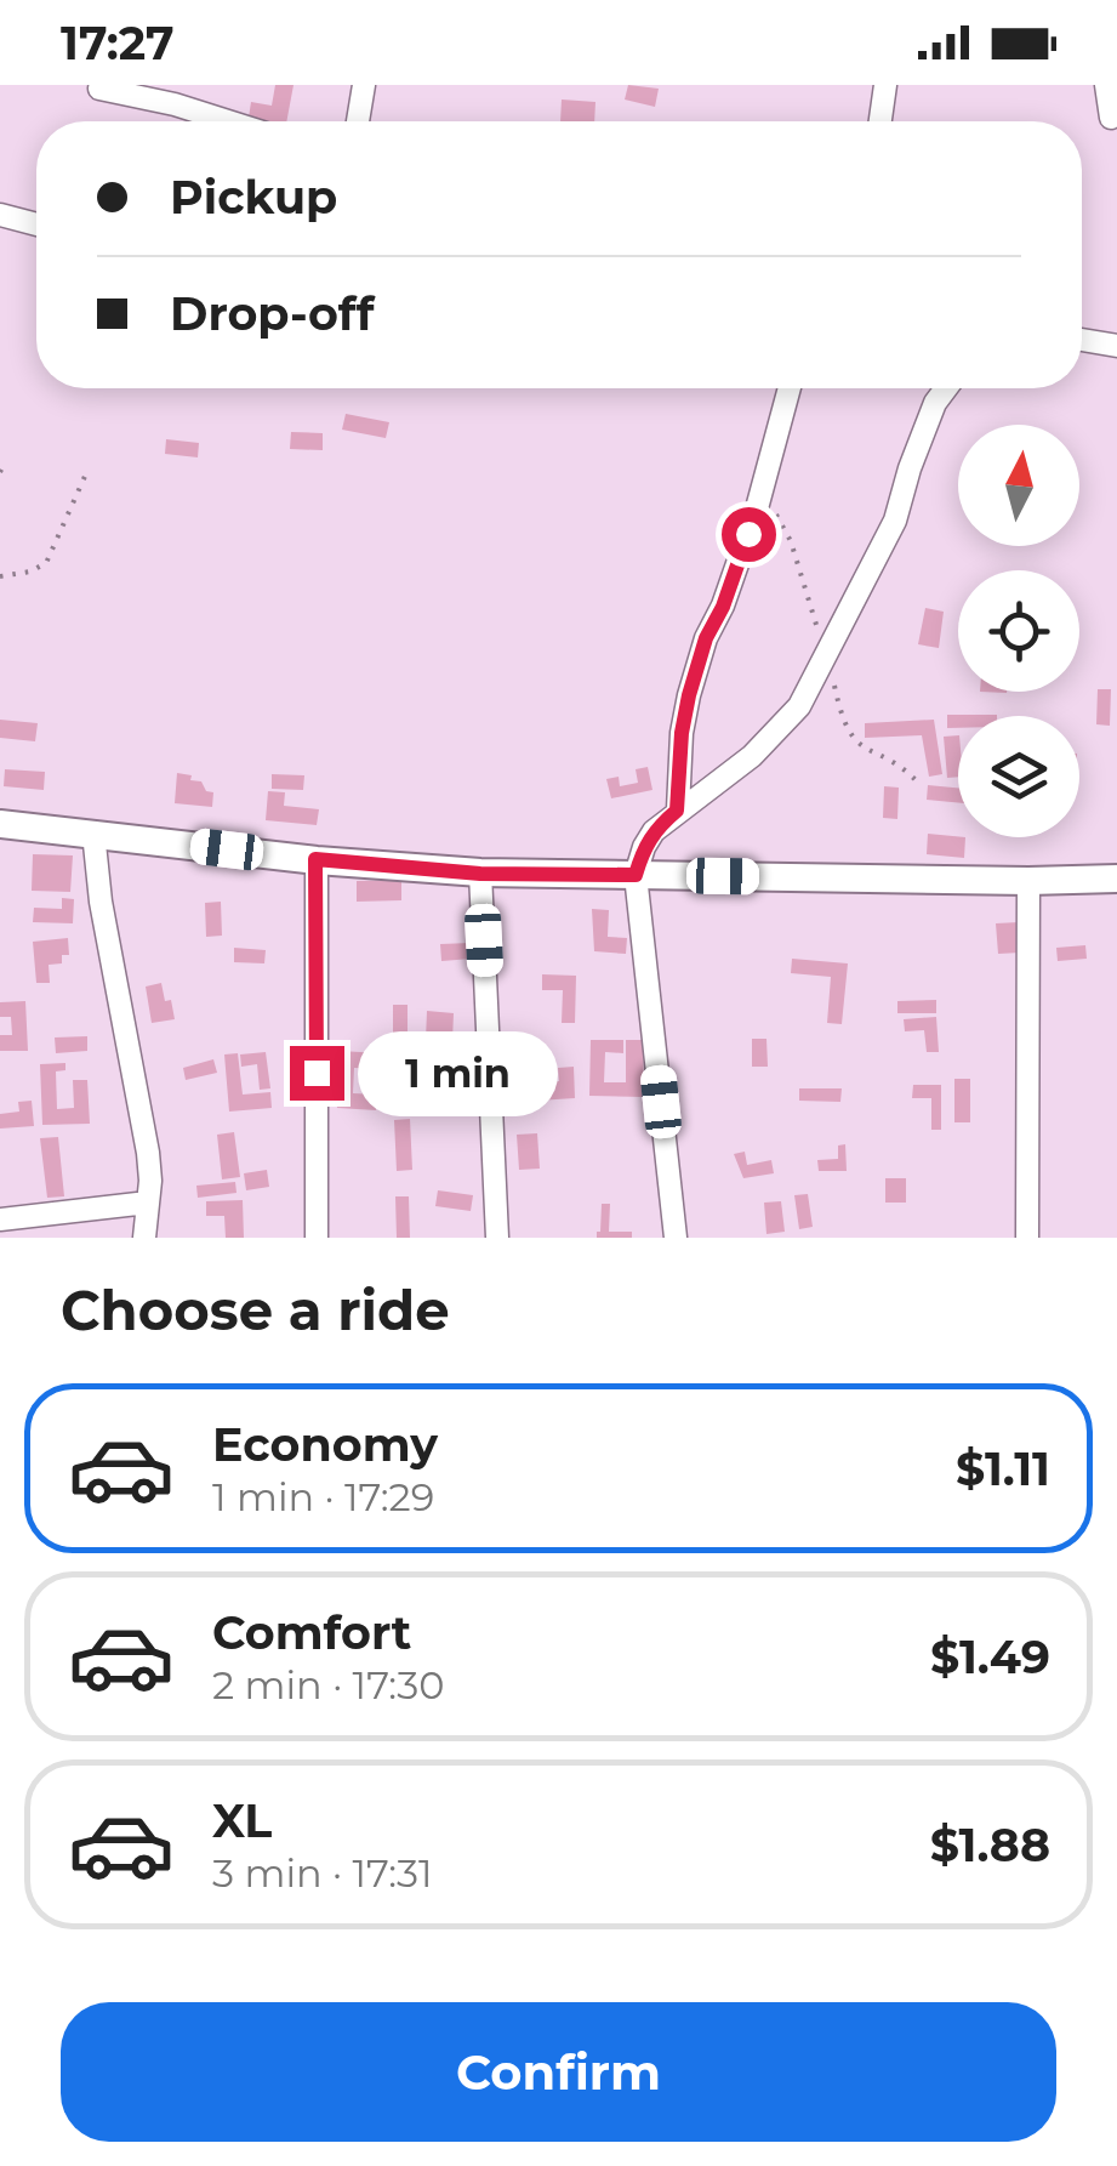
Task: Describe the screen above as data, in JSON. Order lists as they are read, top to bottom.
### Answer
{
  "north": "top",
  "page": {
    "status": "17:27",
    "banner": ["Pickup", "Drop-off"],
    "bubble": "1 min",
    "heading": "Choose a ride",
    "list": [
      {
        "name": "Economy",
        "note": "1 min · 17:29",
        "value": "$1.11"
      },
      {
        "name": "Comfort",
        "note": "2 min · 17:30",
        "value": "$1.49"
      },
      {
        "name": "XL",
        "note": "3 min · 17:31",
        "value": "$1.88"
      }
    ],
    "buttons": "Confirm"
  }
}
